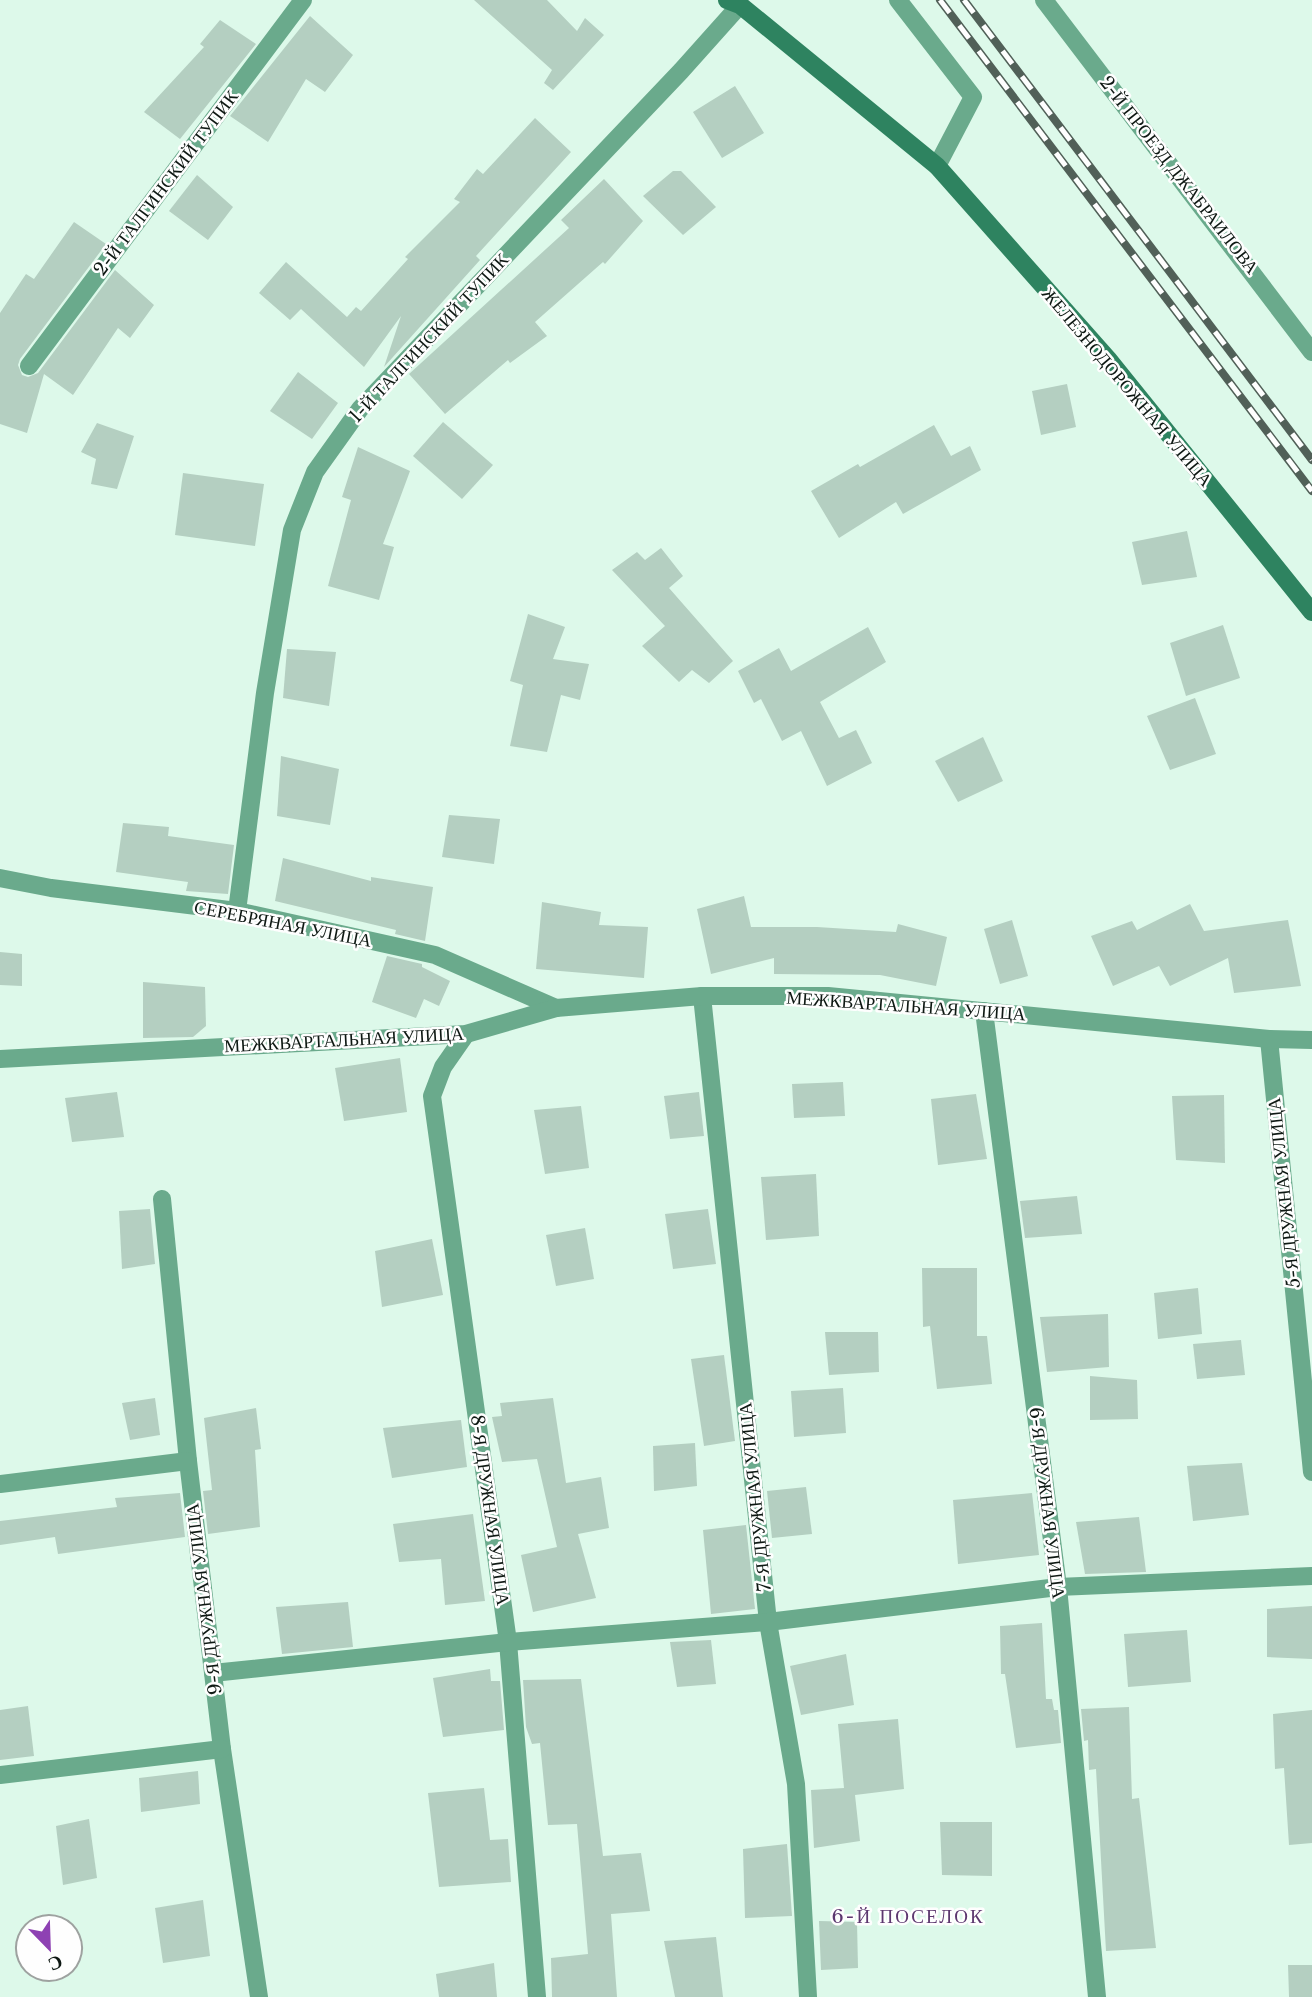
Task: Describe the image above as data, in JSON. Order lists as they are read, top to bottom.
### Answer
{
  "streets": {
    "street": [
      "2-Й ПРОЕЗД ДЖАБРАИЛОВА",
      "2-Й ТАЛГИНСКИЙ ТУПИК",
      "1-Й ТАЛГИНСКИЙ ТУПИК",
      "ЖЕЛЕЗНОДОРОЖНАЯ УЛИЦА",
      "СЕРЕБРЯНАЯ УЛИЦА",
      "МЕЖКВАРТАЛЬНАЯ УЛИЦА",
      "5-Я ДРУЖНАЯ УЛИЦА",
      "7-Я ДРУЖНАЯ УЛИЦА",
      "6-Я ДРУЖНАЯ УЛИЦА",
      "8-Я ДРУЖНАЯ УЛИЦА",
      "9-Я ДРУЖНАЯ УЛИЦА"
    ]
  },
  "crossings": [
    ["1-Й ТАЛГИНСКИЙ ТУПИК", "ЖЕЛЕЗНОДОРОЖНАЯ УЛИЦА"],
    ["1-Й ТАЛГИНСКИЙ ТУПИК", "СЕРЕБРЯНАЯ УЛИЦА"],
    ["СЕРЕБРЯНАЯ УЛИЦА", "МЕЖКВАРТАЛЬНАЯ УЛИЦА"],
    ["МЕЖКВАРТАЛЬНАЯ УЛИЦА", "5-Я ДРУЖНАЯ УЛИЦА"],
    ["МЕЖКВАРТАЛЬНАЯ УЛИЦА", "7-Я ДРУЖНАЯ УЛИЦА"],
    ["МЕЖКВАРТАЛЬНАЯ УЛИЦА", "6-Я ДРУЖНАЯ УЛИЦА"],
    ["МЕЖКВАРТАЛЬНАЯ УЛИЦА", "8-Я ДРУЖНАЯ УЛИЦА"]
  ],
  "districts": ["6-Й ПОСЕЛОК"],
  "north": "bottom right"
}
